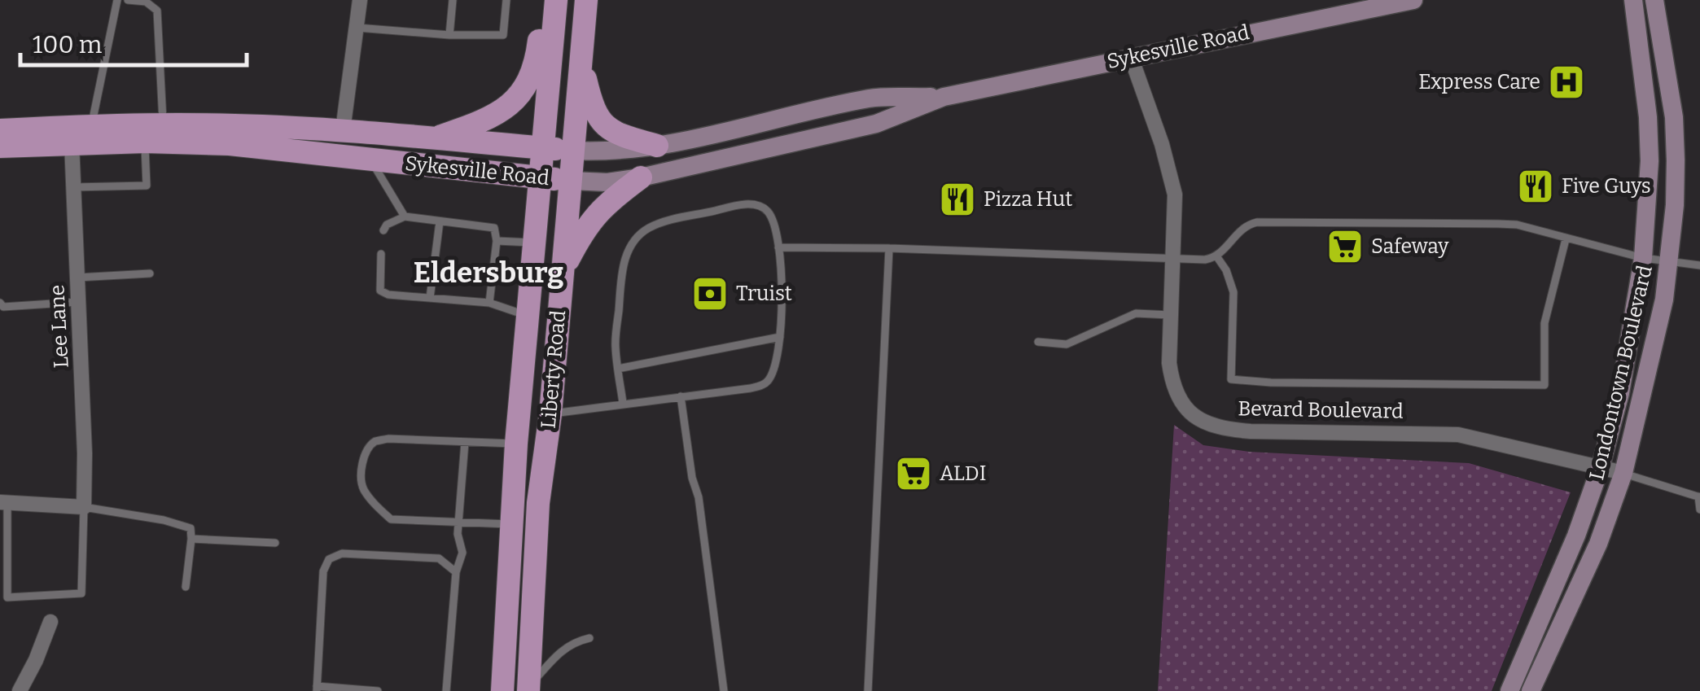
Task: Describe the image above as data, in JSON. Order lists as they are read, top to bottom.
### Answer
{
  "streets": {
    "main road": ["Sykesville Road", "Liberty Road"],
    "street": ["Lee Lane", "Londontown Boulevard", "Bevard Boulevard"]
  },
  "crossings": [
    ["Sykesville Road", "Lee Lane"],
    ["Sykesville Road", "Liberty Road"],
    ["Sykesville Road", "Bevard Boulevard"],
    ["Londontown Boulevard", "Bevard Boulevard"]
  ],
  "districts": ["Eldersburg"],
  "places": {
    "hospital": ["Express Care"],
    "restaurant": ["Five Guys", "Pizza Hut"],
    "supermarket": ["Safeway", "ALDI"],
    "bank": ["Truist"]
  },
  "scale_bar": "100 m"
}
